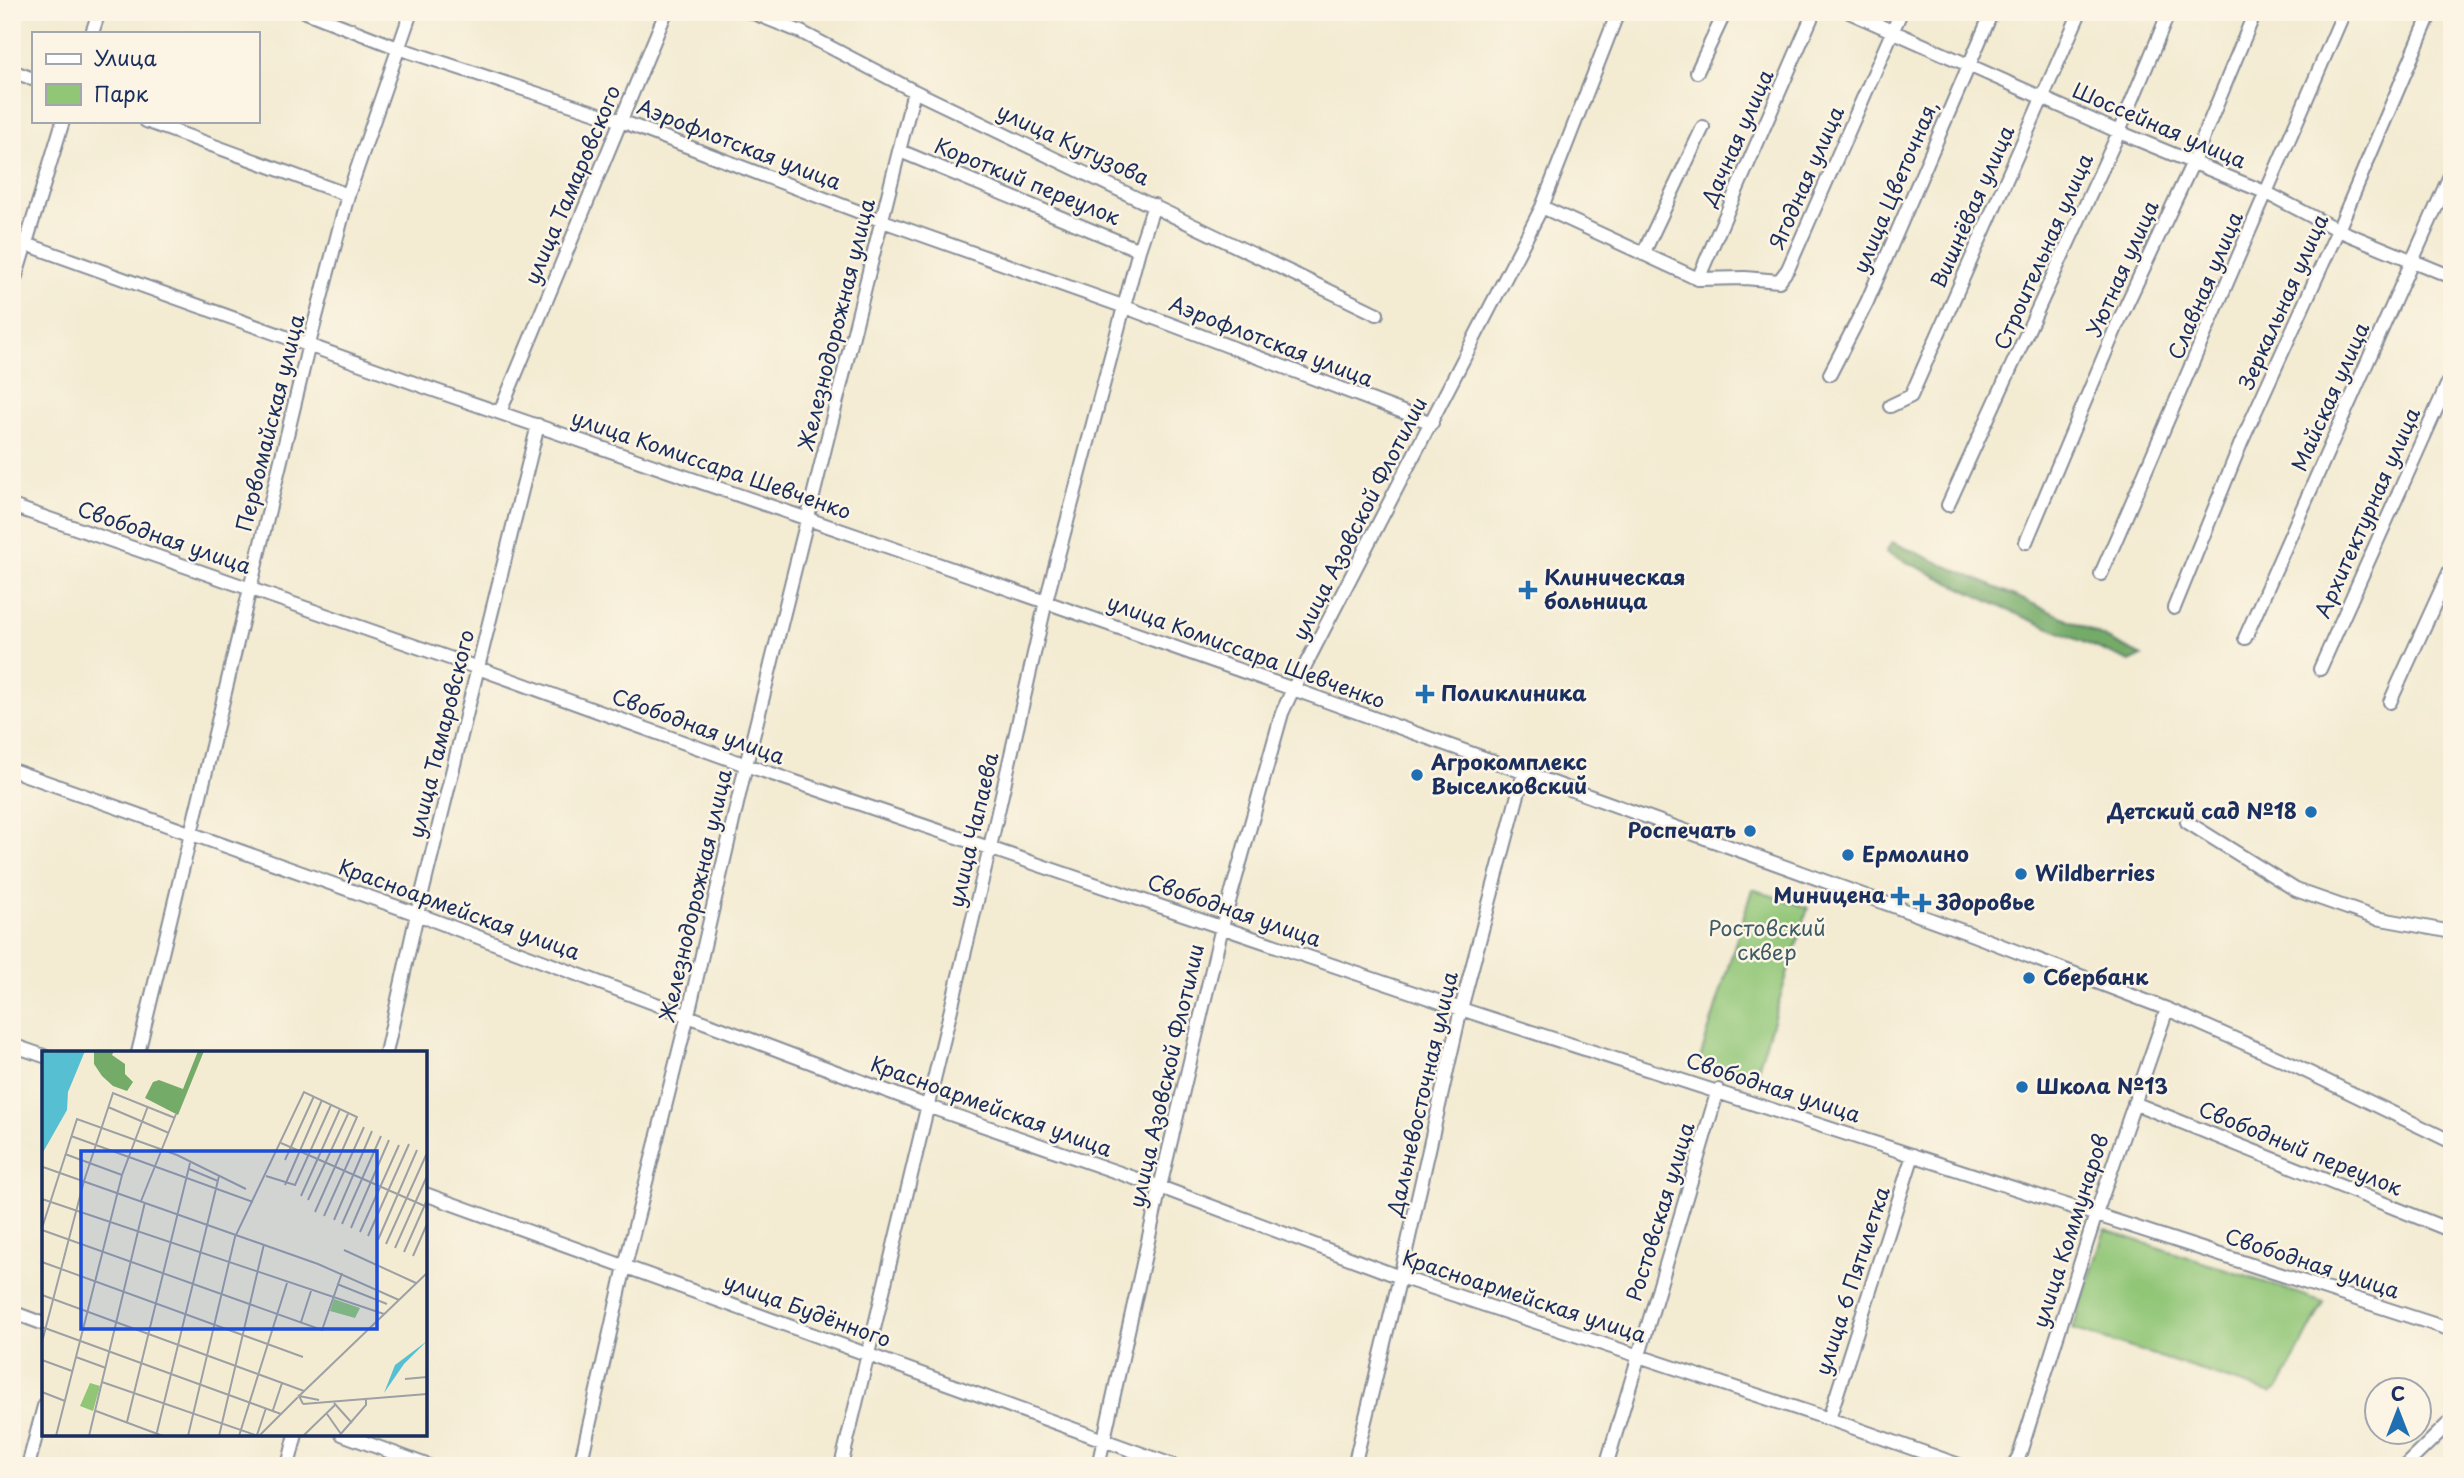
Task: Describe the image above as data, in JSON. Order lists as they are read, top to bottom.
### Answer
{
  "streets": {
    "street": [
      "Шоссейная улица",
      "Дачная улица",
      "Аэрофлотская улица",
      "улица Кутузова",
      "Ягодная улица",
      "Короткий переулок",
      "улица Тамаровского",
      "улица Цветочная,",
      "Вишнёвая улица",
      "Строительная улица",
      "Уютная улица",
      "Славная улица",
      "Зеркальная улица",
      "Железнодорожная улица",
      "Майская улица",
      "Первомайская улица",
      "улица Комиссара Шевченко",
      "Архитектурная улица",
      "улица Азовской Флотилии",
      "Свободная улица",
      "улица Чапаева",
      "Красноармейская улица",
      "Дальневосточная улица",
      "Свободный переулок",
      "Ростовская улица",
      "улица Коммунаров",
      "улица 6 Пятилетка",
      "улица Будённого"
    ]
  },
  "crossings": [
    ["Шоссейная улица", "Ягодная улица"],
    ["Шоссейная улица", "улица Цветочная,"],
    ["Шоссейная улица", "Вишнёвая улица"],
    ["Шоссейная улица", "Строительная улица"],
    ["Шоссейная улица", "Уютная улица"],
    ["Шоссейная улица", "Славная улица"],
    ["Шоссейная улица", "Зеркальная улица"],
    ["Шоссейная улица", "Майская улица"],
    ["Дачная улица", "Ягодная улица"],
    ["Аэрофлотская улица", "улица Тамаровского"],
    ["Аэрофлотская улица", "Железнодорожная улица"],
    ["Аэрофлотская улица", "Первомайская улица"],
    ["Аэрофлотская улица", "улица Азовской Флотилии"],
    ["Аэрофлотская улица", "улица Чапаева"],
    ["улица Кутузова", "Железнодорожная улица"],
    ["улица Кутузова", "улица Чапаева"],
    ["Ягодная улица", "улица Азовской Флотилии"],
    ["Короткий переулок", "Железнодорожная улица"],
    ["Короткий переулок", "улица Чапаева"],
    ["улица Тамаровского", "улица Комиссара Шевченко"],
    ["улица Тамаровского", "Свободная улица"],
    ["улица Тамаровского", "Красноармейская улица"],
    ["Железнодорожная улица", "улица Комиссара Шевченко"],
    ["Железнодорожная улица", "Свободная улица"],
    ["Железнодорожная улица", "Красноармейская улица"],
    ["Железнодорожная улица", "улица Будённого"],
    ["Первомайская улица", "улица Комиссара Шевченко"],
    ["Первомайская улица", "Свободная улица"],
    ["Первомайская улица", "Красноармейская улица"],
    ["улица Комиссара Шевченко", "улица Азовской Флотилии"],
    ["улица Комиссара Шевченко", "улица Чапаева"],
    ["улица Комиссара Шевченко", "Дальневосточная улица"],
    ["улица Комиссара Шевченко", "улица Коммунаров"],
    ["улица Азовской Флотилии", "Свободная улица"],
    ["улица Азовской Флотилии", "Красноармейская улица"],
    ["улица Азовской Флотилии", "улица Будённого"],
    ["Свободная улица", "улица Чапаева"],
    ["Свободная улица", "Дальневосточная улица"],
    ["Свободная улица", "Ростовская улица"],
    ["Свободная улица", "улица Коммунаров"],
    ["Свободная улица", "улица 6 Пятилетка"],
    ["улица Чапаева", "Красноармейская улица"],
    ["улица Чапаева", "улица Будённого"],
    ["Красноармейская улица", "Дальневосточная улица"],
    ["Красноармейская улица", "Ростовская улица"],
    ["Красноармейская улица", "улица 6 Пятилетка"],
    ["Свободный переулок", "улица Коммунаров"]
  ],
  "parks": ["Ростовский сквер"],
  "places": {
    "health": [
      "Клиническая больница",
      "Поликлиника",
      "Миницена",
      "Здоровье"
    ],
    "other": [
      "Агрокомплекс Выселковский",
      "Детский сад №18",
      "Роспечать",
      "Ермолино",
      "Wildberries",
      "Сбербанк",
      "Школа №13"
    ]
  },
  "legend": ["Улица", "Парк"],
  "north": "top"
}
